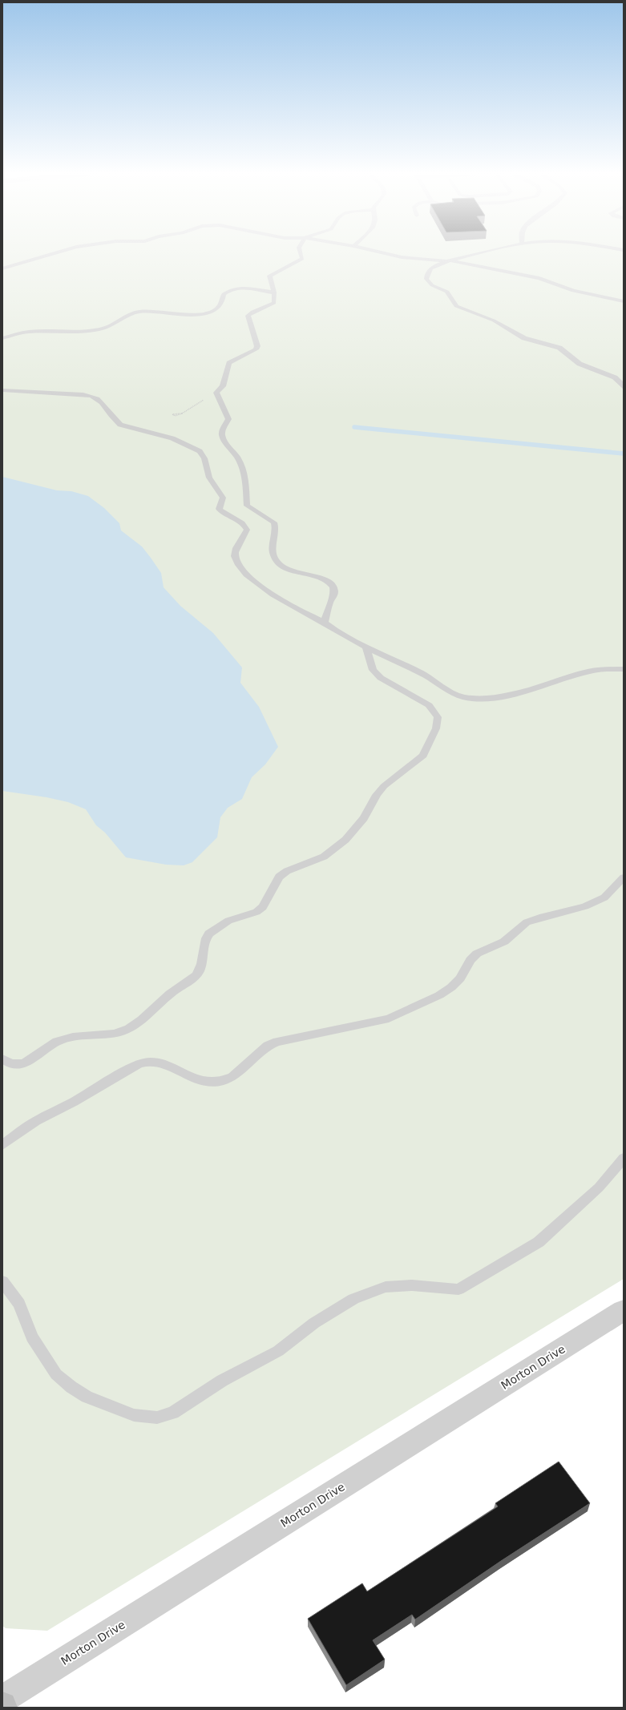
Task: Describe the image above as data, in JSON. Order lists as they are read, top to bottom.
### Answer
{
  "streets": {
    "street": ["Morton Drive"]
  }
}
